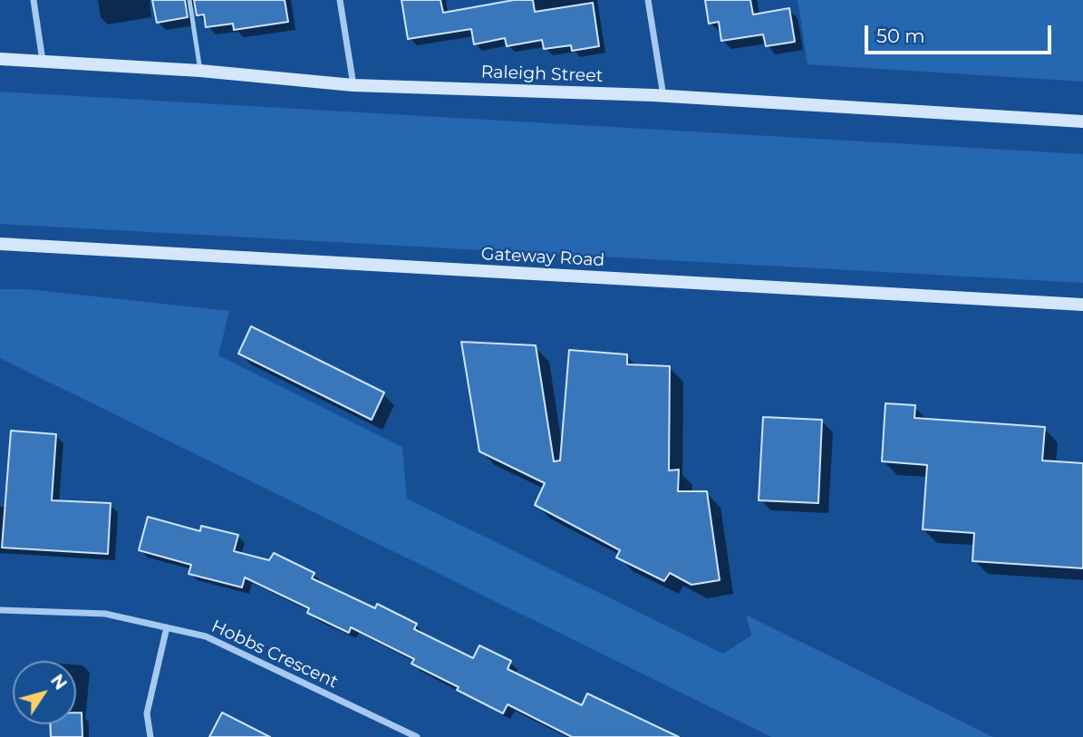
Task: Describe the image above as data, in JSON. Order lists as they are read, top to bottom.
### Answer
{
  "streets": {
    "street": ["Raleigh Street", "Gateway Road", "Hobbs Crescent"]
  },
  "scale_bar": "50 m",
  "north": "top right"
}
